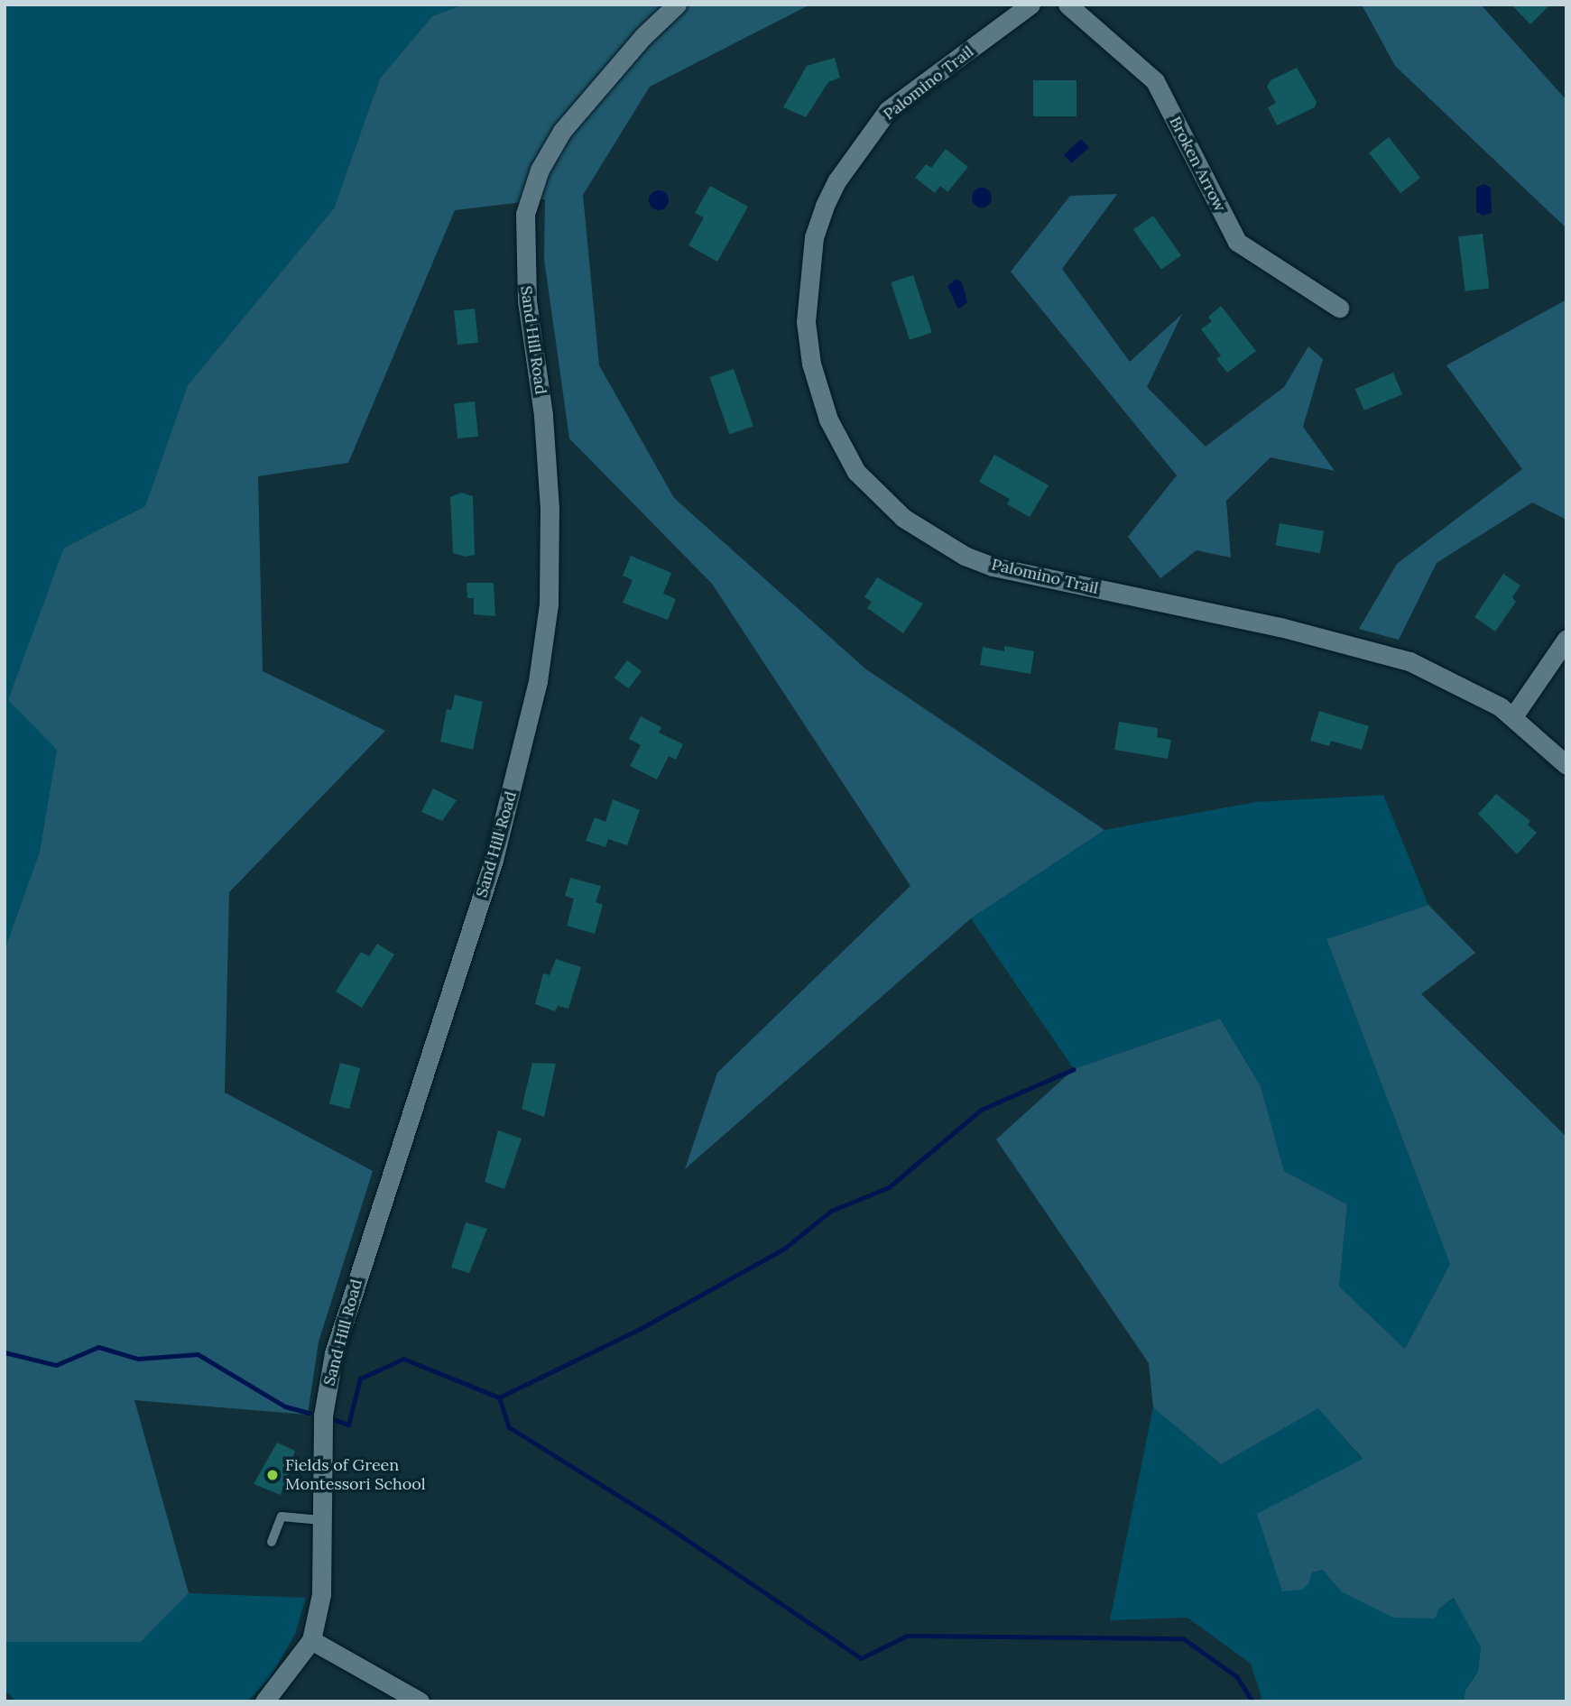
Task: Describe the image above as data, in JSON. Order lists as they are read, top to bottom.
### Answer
{
  "streets": {
    "street": ["Palomino Trail", "Broken Arrow", "Sand Hill Road"]
  },
  "places": ["Fields of Green Montessori School"]
}
